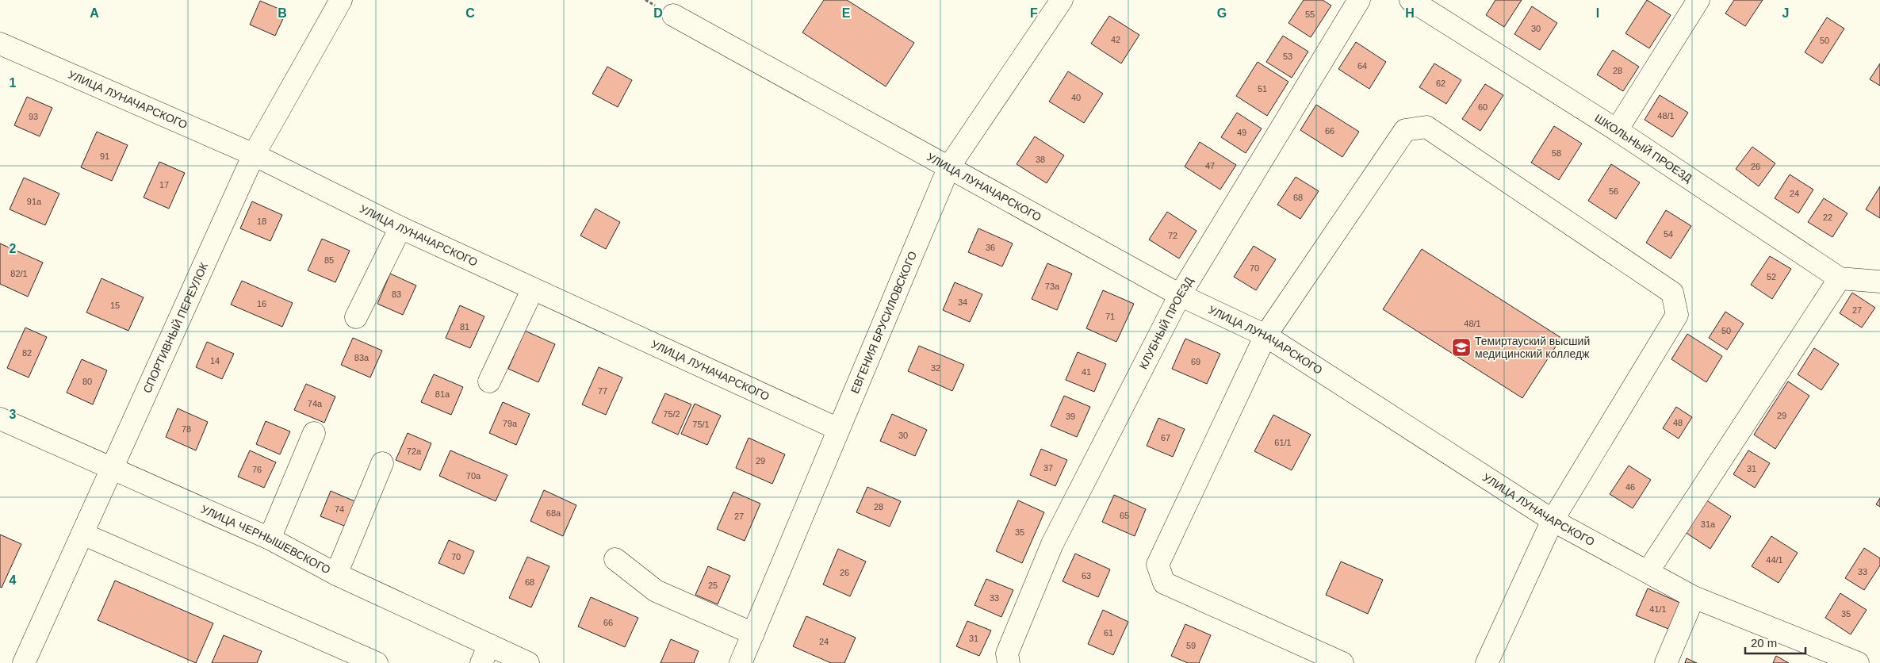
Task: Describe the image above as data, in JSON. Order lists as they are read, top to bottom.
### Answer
{
  "streets": {
    "street": [
      "УЛИЦА ЛУНАЧАРСКОГО",
      "ШКОЛЬНЫЙ ПРОЕЗД",
      "ЕВГЕНИЯ БРУСИЛОВСКОГО",
      "КЛУБНЫЙ ПРОЕЗД",
      "СПОРТИВНЫЙ ПЕРЕУЛОК",
      "УЛИЦА ЧЕРНЫШЕВСКОГО"
    ]
  },
  "crossings": [
    ["УЛИЦА ЛУНАЧАРСКОГО", "ЕВГЕНИЯ БРУСИЛОВСКОГО"],
    ["УЛИЦА ЛУНАЧАРСКОГО", "КЛУБНЫЙ ПРОЕЗД"],
    ["УЛИЦА ЛУНАЧАРСКОГО", "СПОРТИВНЫЙ ПЕРЕУЛОК"],
    ["СПОРТИВНЫЙ ПЕРЕУЛОК", "УЛИЦА ЧЕРНЫШЕВСКОГО"]
  ],
  "places": {
    "school or university": ["Темиртауский высший медицинский колледж"]
  },
  "house_numbers": [
    "55",
    "30",
    "42",
    "50",
    "53",
    "64",
    "28",
    "62",
    "51",
    "40",
    "60",
    "48/1",
    "93",
    "66",
    "49",
    "58",
    "91",
    "38",
    "47",
    "26",
    "17",
    "56",
    "24",
    "68",
    "91а",
    "22",
    "18",
    "54",
    "72",
    "36",
    "85",
    "70",
    "82/1",
    "52",
    "73а",
    "83",
    "34",
    "16",
    "15",
    "27",
    "71",
    "48/1",
    "81",
    "50",
    "82",
    "83а",
    "14",
    "69",
    "32",
    "41",
    "80",
    "77",
    "81а",
    "74а",
    "75/2",
    "29",
    "39",
    "48",
    "79а",
    "75/1",
    "78",
    "30",
    "67",
    "61/1",
    "72а",
    "29",
    "37",
    "31",
    "76",
    "70а",
    "46",
    "28",
    "74",
    "68а",
    "65",
    "27",
    "31а",
    "35",
    "70",
    "44/1",
    "33",
    "26",
    "63",
    "68",
    "25",
    "33",
    "41/1",
    "35",
    "66",
    "61",
    "31",
    "24",
    "59"
  ],
  "scale_bar": "20 m",
  "grid": {
    "columns": [
      "A",
      "B",
      "C",
      "D",
      "E",
      "F",
      "G",
      "H",
      "I",
      "J"
    ],
    "rows": [
      "1",
      "2",
      "3",
      "4"
    ]
  }
}
